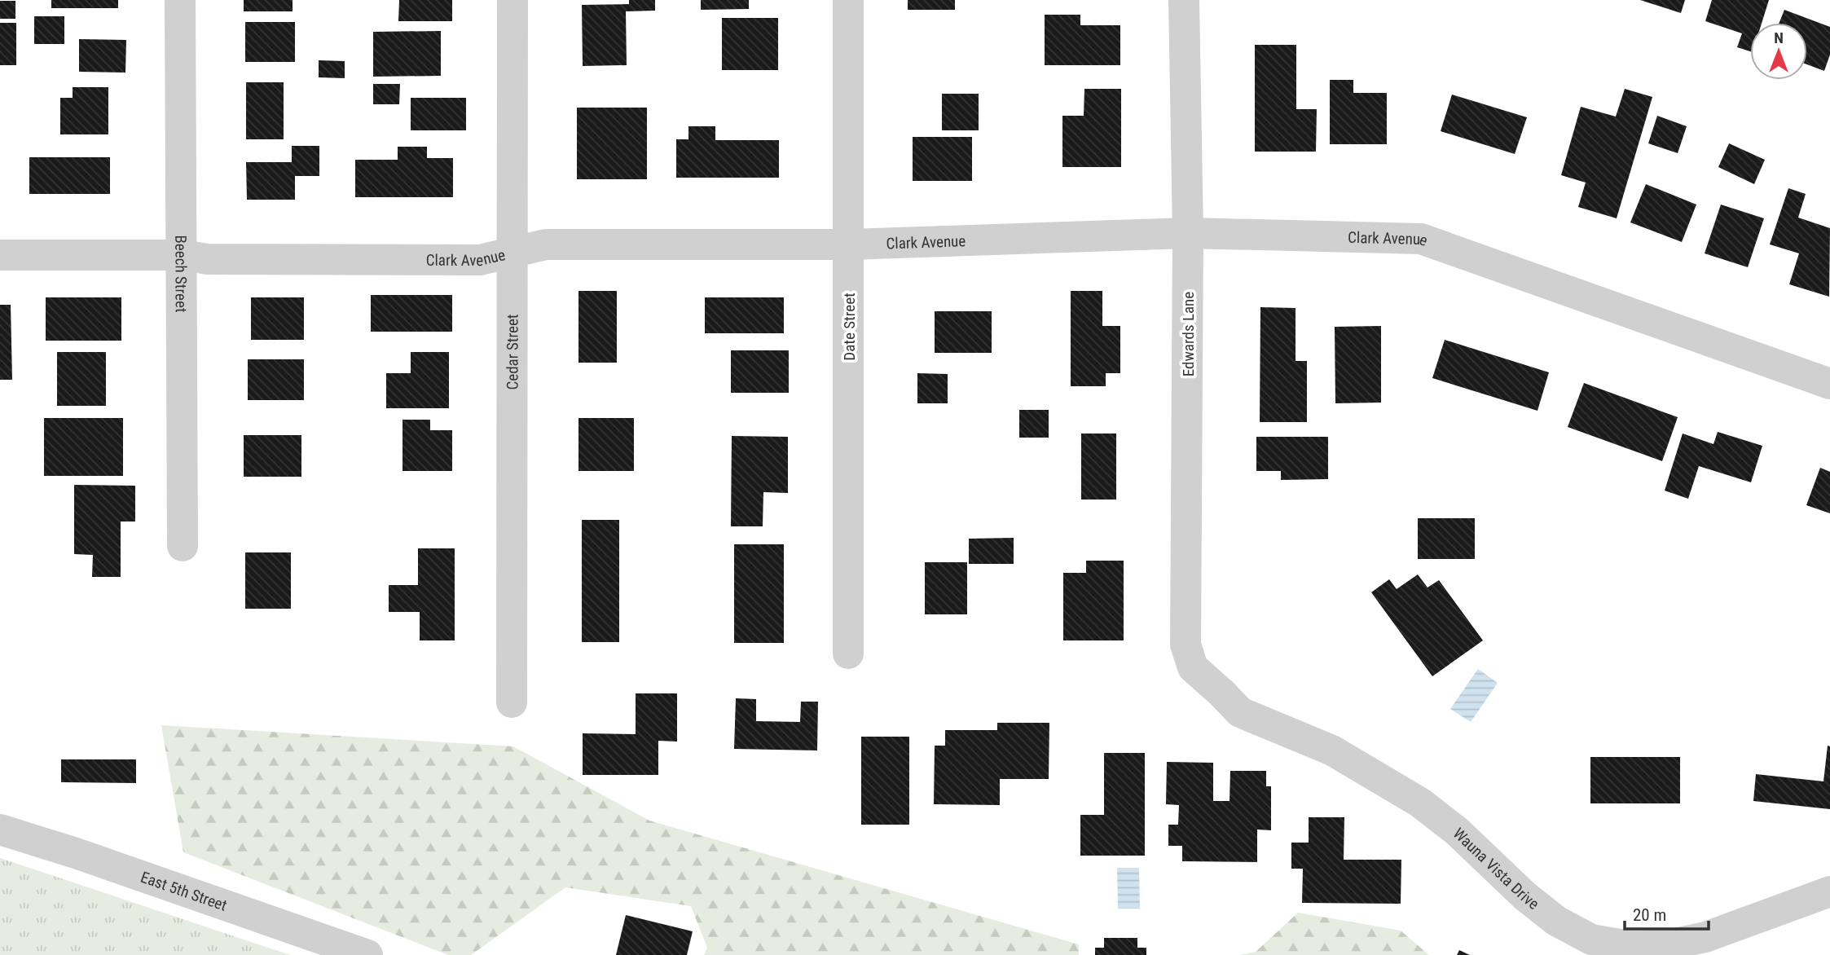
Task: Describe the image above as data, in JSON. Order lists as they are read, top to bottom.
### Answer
{
  "streets": {
    "street": [
      "Clark Avenue",
      "Beech Street",
      "Date Street",
      "Edwards Lane",
      "Cedar Street",
      "Wauna Vista Drive",
      "East 5th Street"
    ]
  },
  "crossings": [
    ["Clark Avenue", "Beech Street"],
    ["Clark Avenue", "Date Street"],
    ["Clark Avenue", "Edwards Lane"],
    ["Clark Avenue", "Cedar Street"],
    ["Edwards Lane", "Wauna Vista Drive"]
  ],
  "scale_bar": "20 m",
  "north": "top"
}
